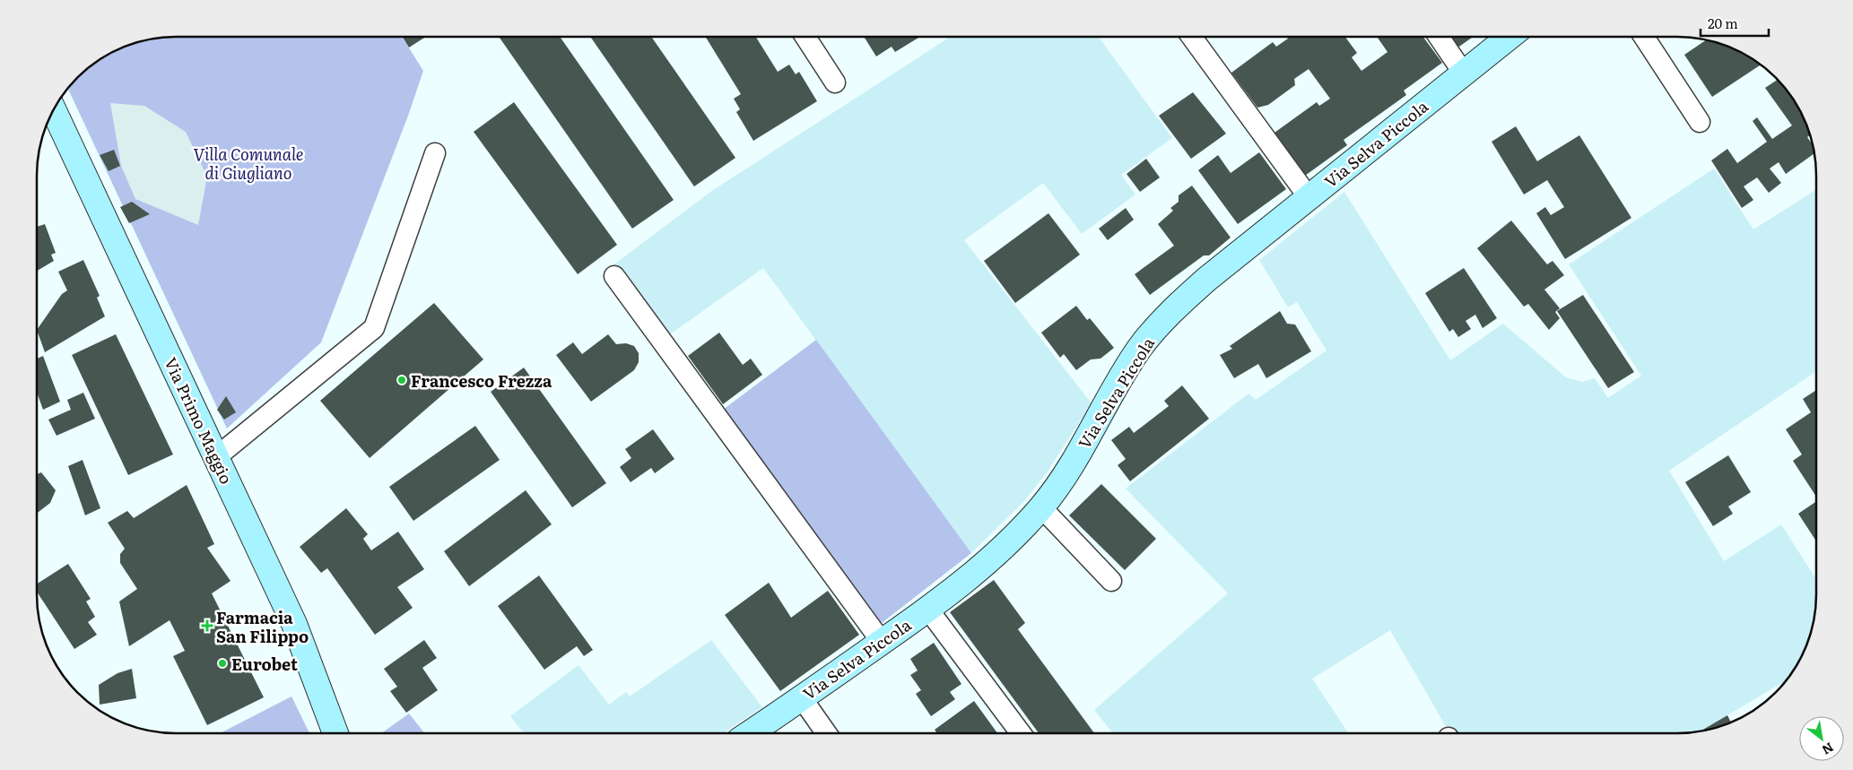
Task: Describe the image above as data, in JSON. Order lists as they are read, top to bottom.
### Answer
{
  "streets": {
    "street": ["Via Selva Piccola", "Via Primo Maggio"]
  },
  "parks": ["Villa Comunale di Giugliano"],
  "places": {
    "other": ["Francesco Frezza", "Eurobet"],
    "health": ["Farmacia San Filippo"]
  },
  "scale_bar": "20 m",
  "north": "bottom right"
}
